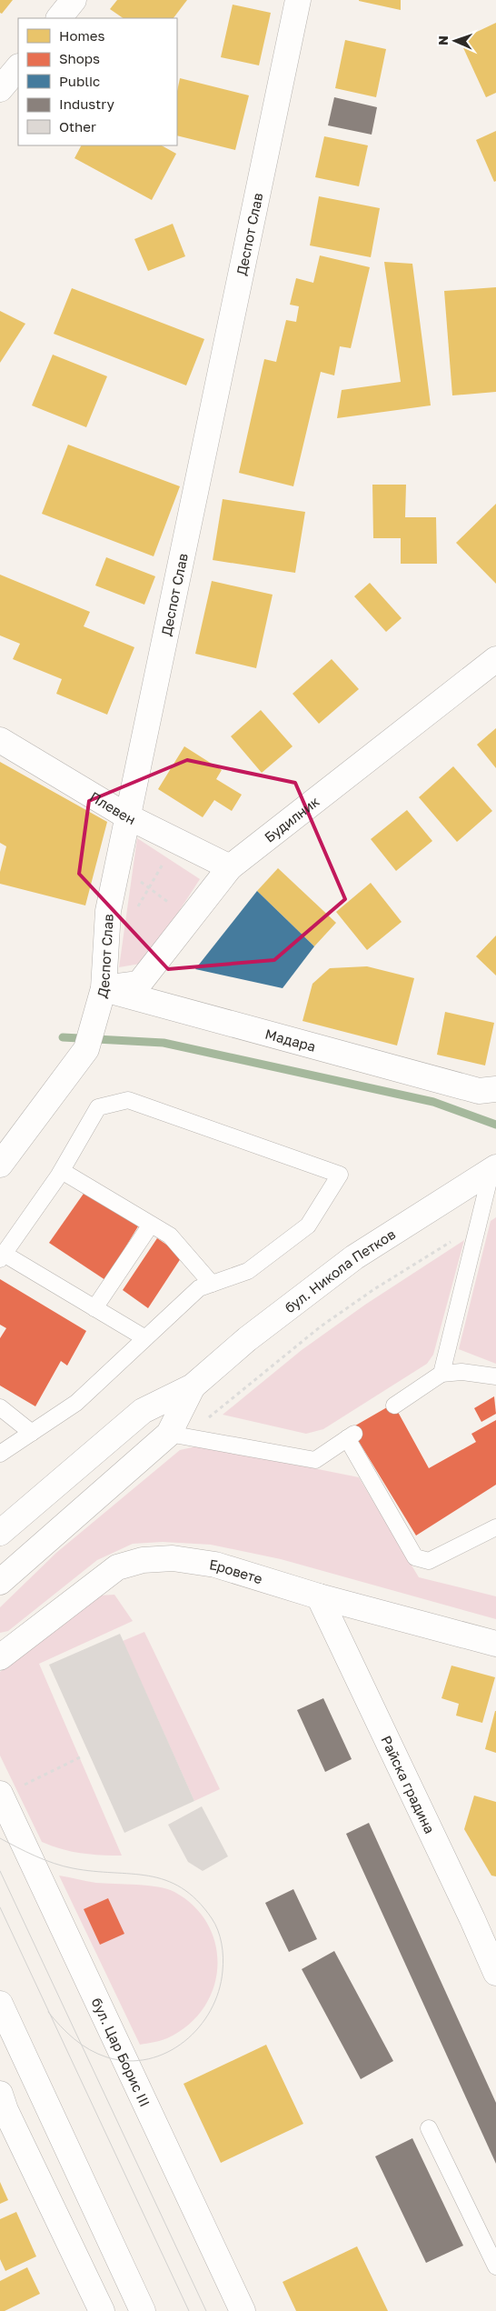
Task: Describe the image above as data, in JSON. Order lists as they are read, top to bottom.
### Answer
{
  "streets": {
    "main road": [
      "Деспот Слав",
      "Плевен",
      "Будилник",
      "Мадара",
      "бул. Никола Петков",
      "Еровете",
      "Райска градина",
      "бул. Цар Борис III"
    ]
  },
  "crossings": [
    ["Деспот Слав", "Плевен"],
    ["Деспот Слав", "Будилник"],
    ["Деспот Слав", "Мадара"],
    ["Плевен", "Будилник"],
    ["Будилник", "Мадара"],
    ["Еровете", "Райска градина"]
  ],
  "legend": [
    "Homes",
    "Shops",
    "Public",
    "Industry",
    "Other"
  ],
  "north": "left"
}
